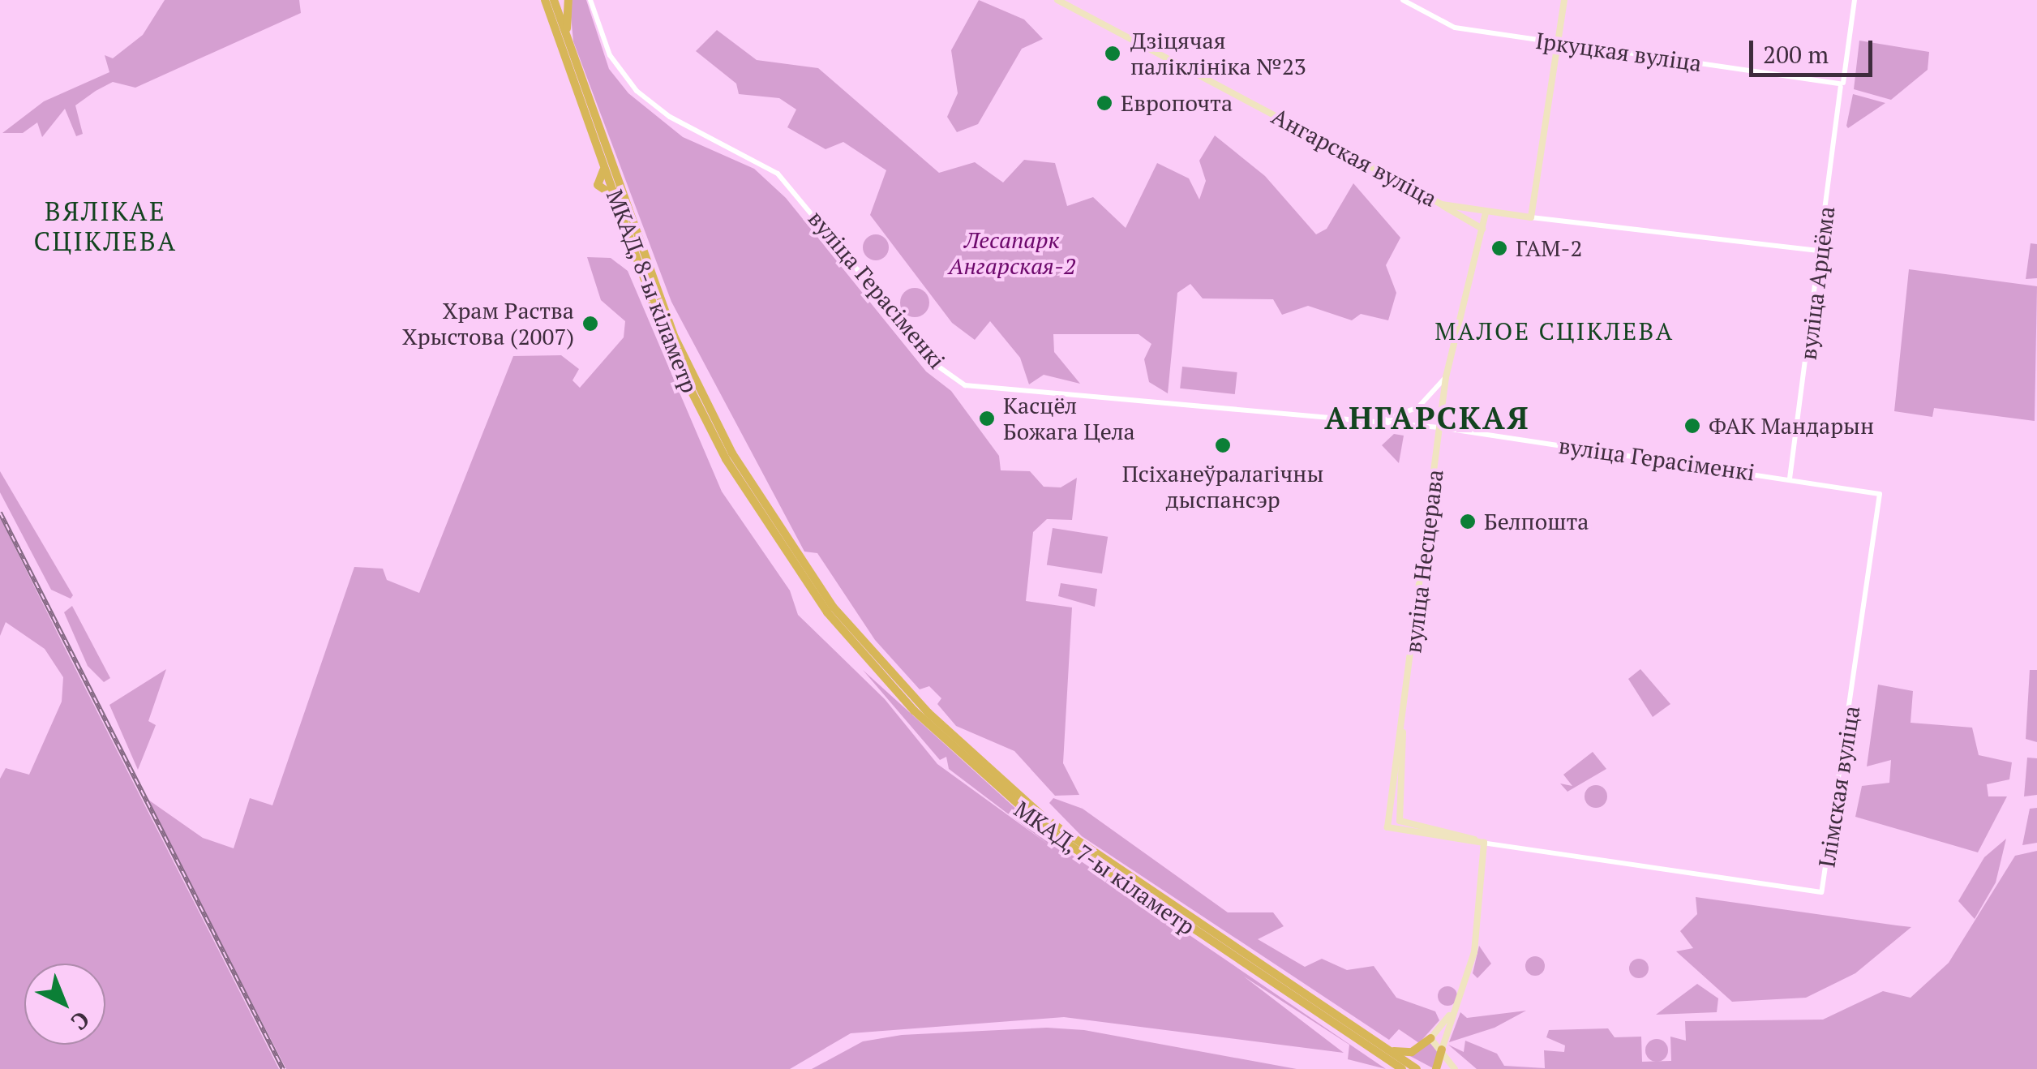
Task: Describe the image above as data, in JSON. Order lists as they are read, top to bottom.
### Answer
{
  "streets": {
    "highway": ["МКАД, 8-ы кіламетр", "МКАД, 7-ы кіламетр"],
    "main road": ["Ангарская вуліца", "вуліца Несцерава", "Ілімская вуліца"],
    "street": ["Іркуцкая вуліца", "вуліца Арцёма", "вуліца Герасіменкі"]
  },
  "crossings": [
    ["Іркуцкая вуліца", "вуліца Арцёма"],
    ["Ангарская вуліца", "вуліца Арцёма"],
    ["Ангарская вуліца", "вуліца Несцерава"],
    ["вуліца Арцёма", "вуліца Герасіменкі"],
    ["вуліца Герасіменкі", "вуліца Несцерава"],
    ["вуліца Герасіменкі", "Ілімская вуліца"],
    ["МКАД, 8-ы кіламетр", "МКАД, 7-ы кіламетр"]
  ],
  "districts": ["ВЯЛІКАЕ СЦІКЛЕВА", "МАЛОЕ СЦІКЛЕВА", "АНГАРСКАЯ"],
  "parks": ["Лесапарк Ангарская-2"],
  "places": [
    "Дзіцячая паліклініка №23",
    "Европочта",
    "ГАМ-2",
    "Храм Раства Хрыстова (2007)",
    "Касцёл Божага Цела",
    "ФАК Мандарын",
    "Псіханеўралагічны дыспансэр",
    "Белпошта"
  ],
  "scale_bar": "200 m",
  "north": "bottom right"
}
